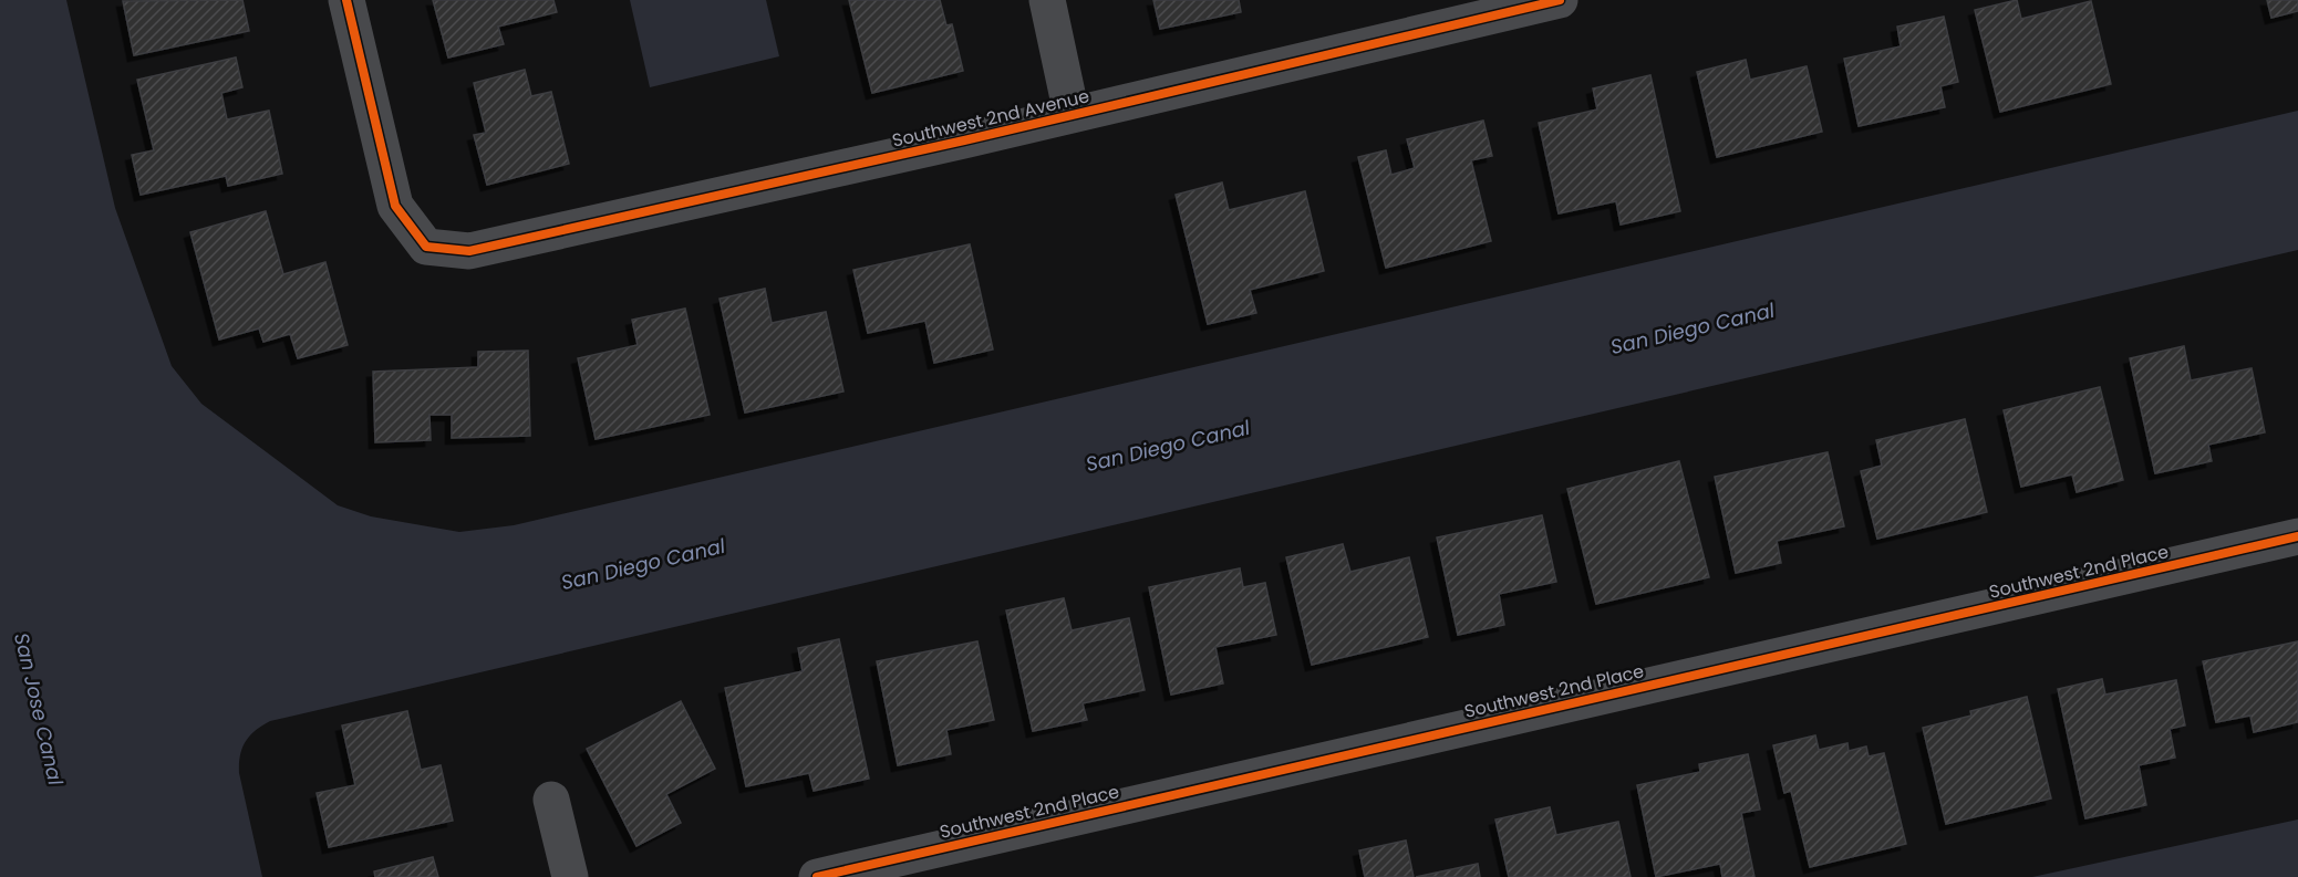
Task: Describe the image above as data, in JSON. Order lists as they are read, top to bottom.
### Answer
{
  "streets": {
    "street": ["Southwest 2nd Avenue", "Southwest 2nd Place"]
  },
  "water": ["San Diego Canal", "San Jose Canal"]
}
